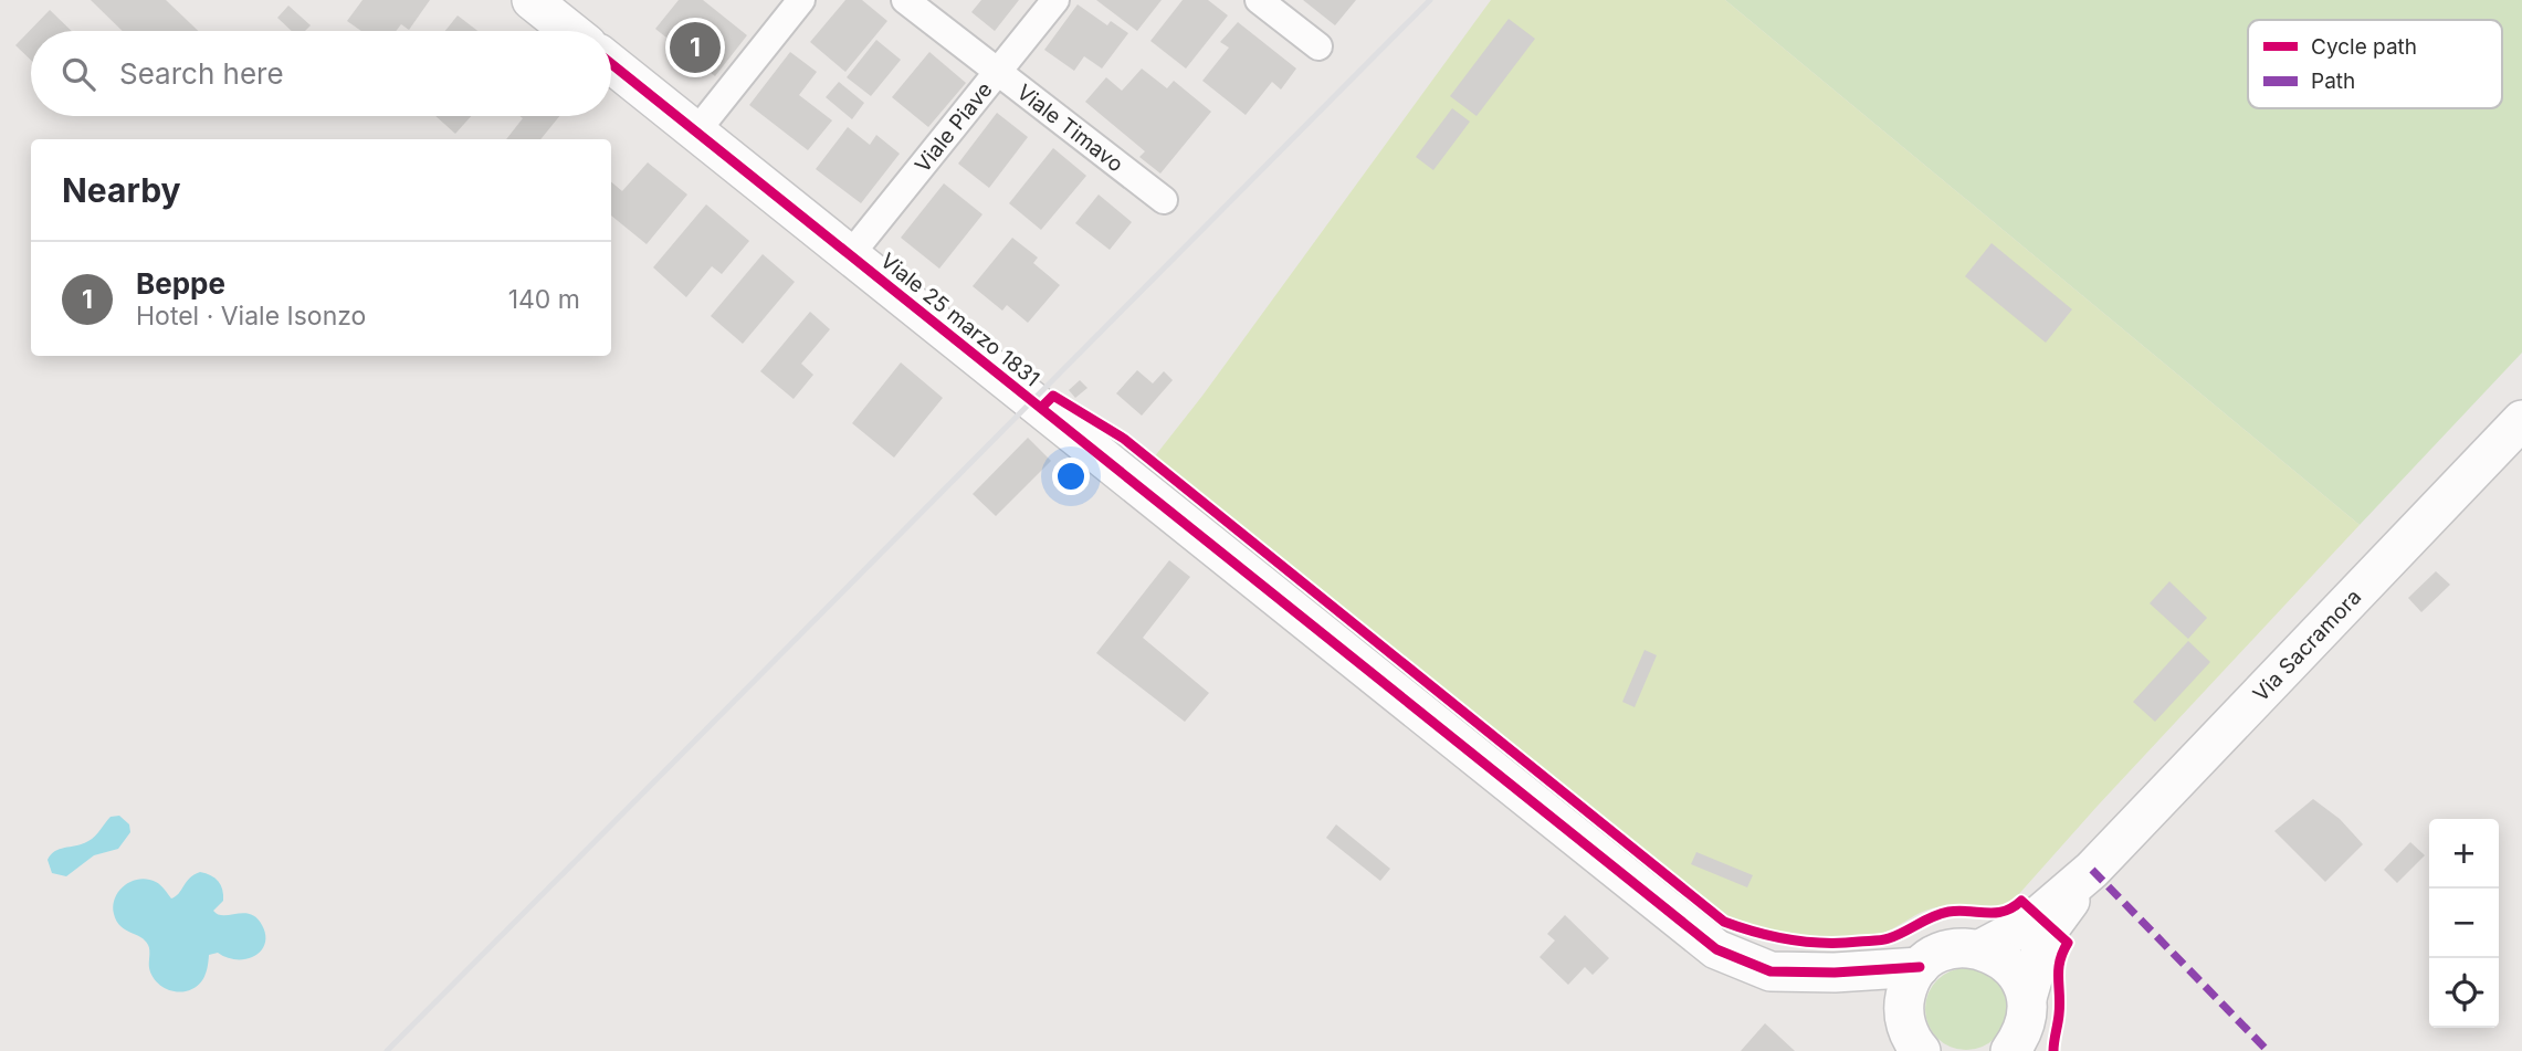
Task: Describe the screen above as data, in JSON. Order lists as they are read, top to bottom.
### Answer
{
  "streets": {
    "street": [
      "Viale Piave",
      "Viale Timavo",
      "Viale 25 marzo 1831",
      "Via Sacramora"
    ]
  },
  "crossings": [
    ["Viale Piave", "Viale Timavo"],
    ["Viale Piave", "Viale 25 marzo 1831"]
  ],
  "legend": ["Cycle path", "Path"],
  "page": {
    "pins": "1",
    "search": "Search here",
    "heading": "Nearby",
    "list": [
      {
        "mark": "1",
        "name": "Beppe",
        "note": "Hotel · Viale Isonzo",
        "value": "140 m"
      }
    ],
    "map_buttons": ["+", "−"]
  }
}
